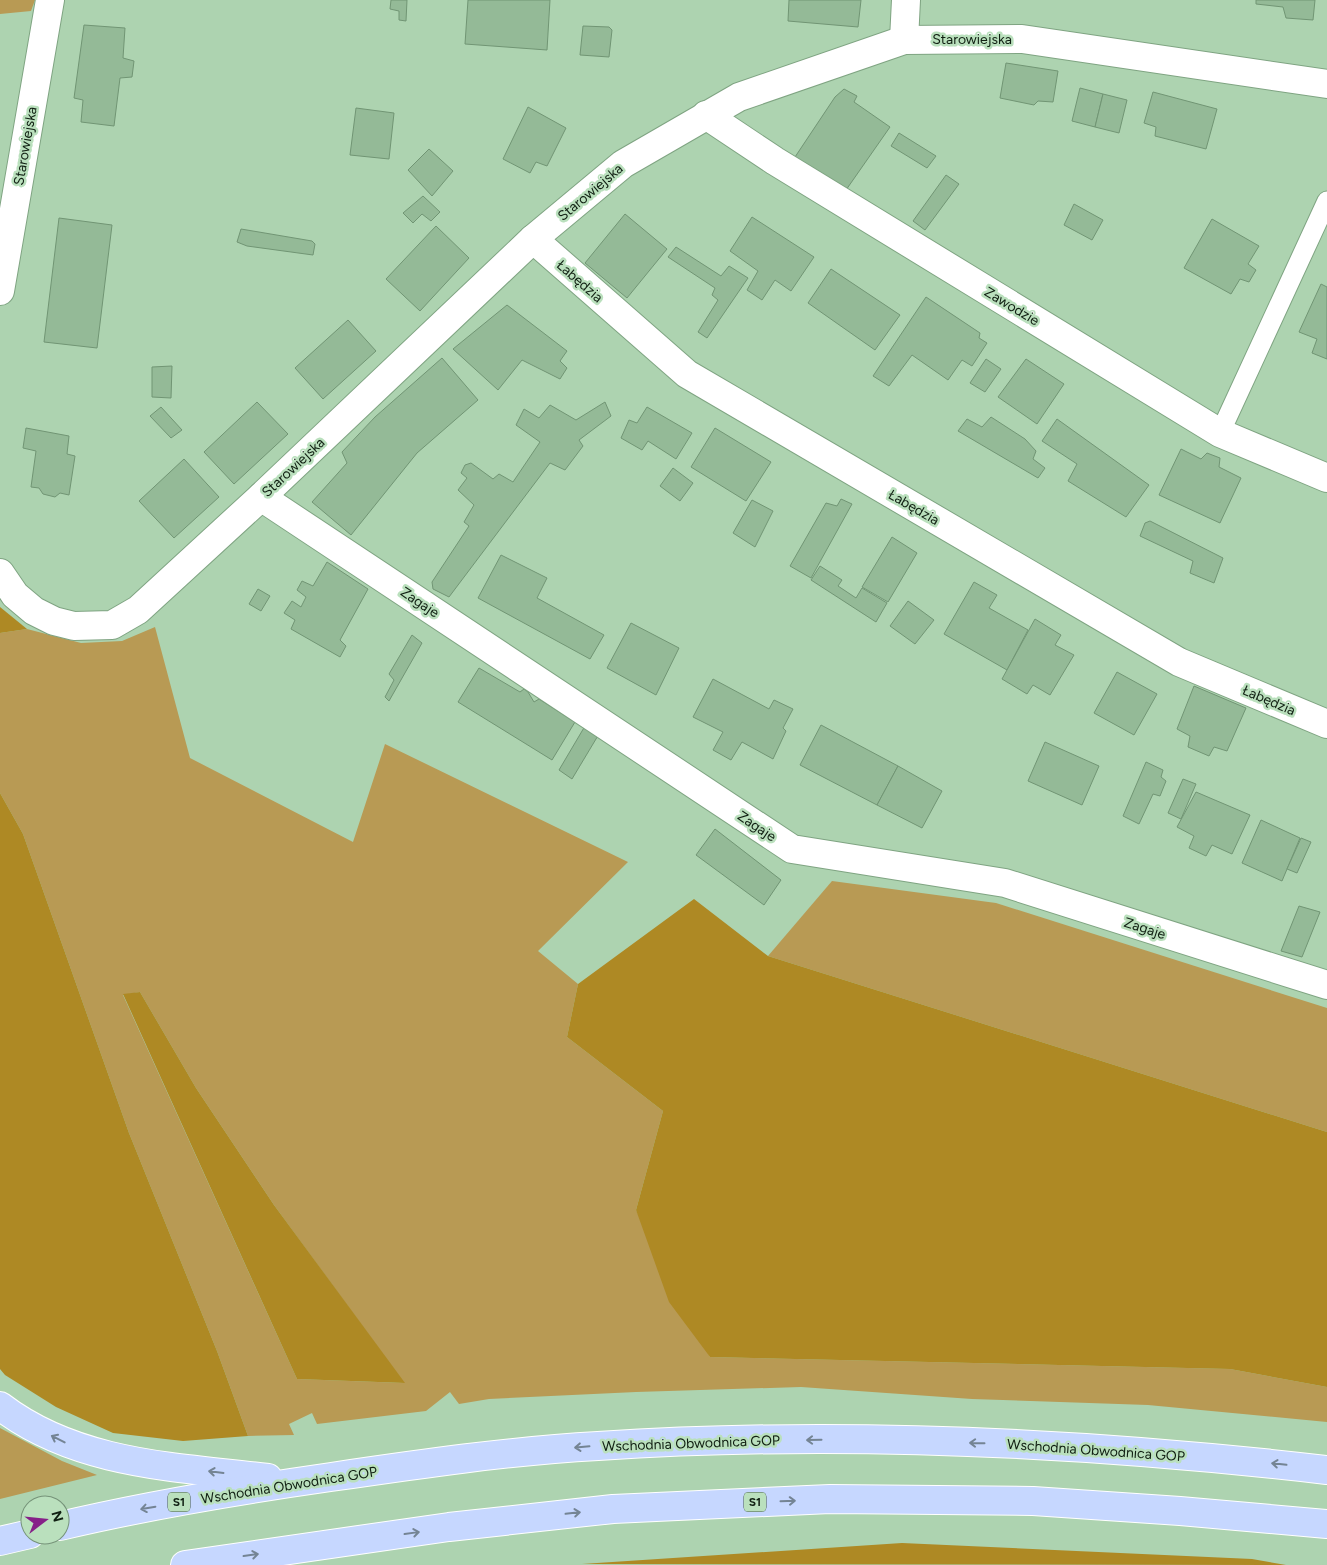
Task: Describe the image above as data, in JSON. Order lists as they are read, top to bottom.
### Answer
{
  "streets": {
    "highway": ["Wschodnia Obwodnica GOP", "S1"],
    "street": [
      "Starowiejska",
      "Łabędzia",
      "Zawodzie",
      "Zagaje"
    ]
  },
  "crossings": [
    ["Starowiejska", "Łabędzia"],
    ["Starowiejska", "Zawodzie"],
    ["Starowiejska", "Zagaje"]
  ],
  "north": "right"
}
